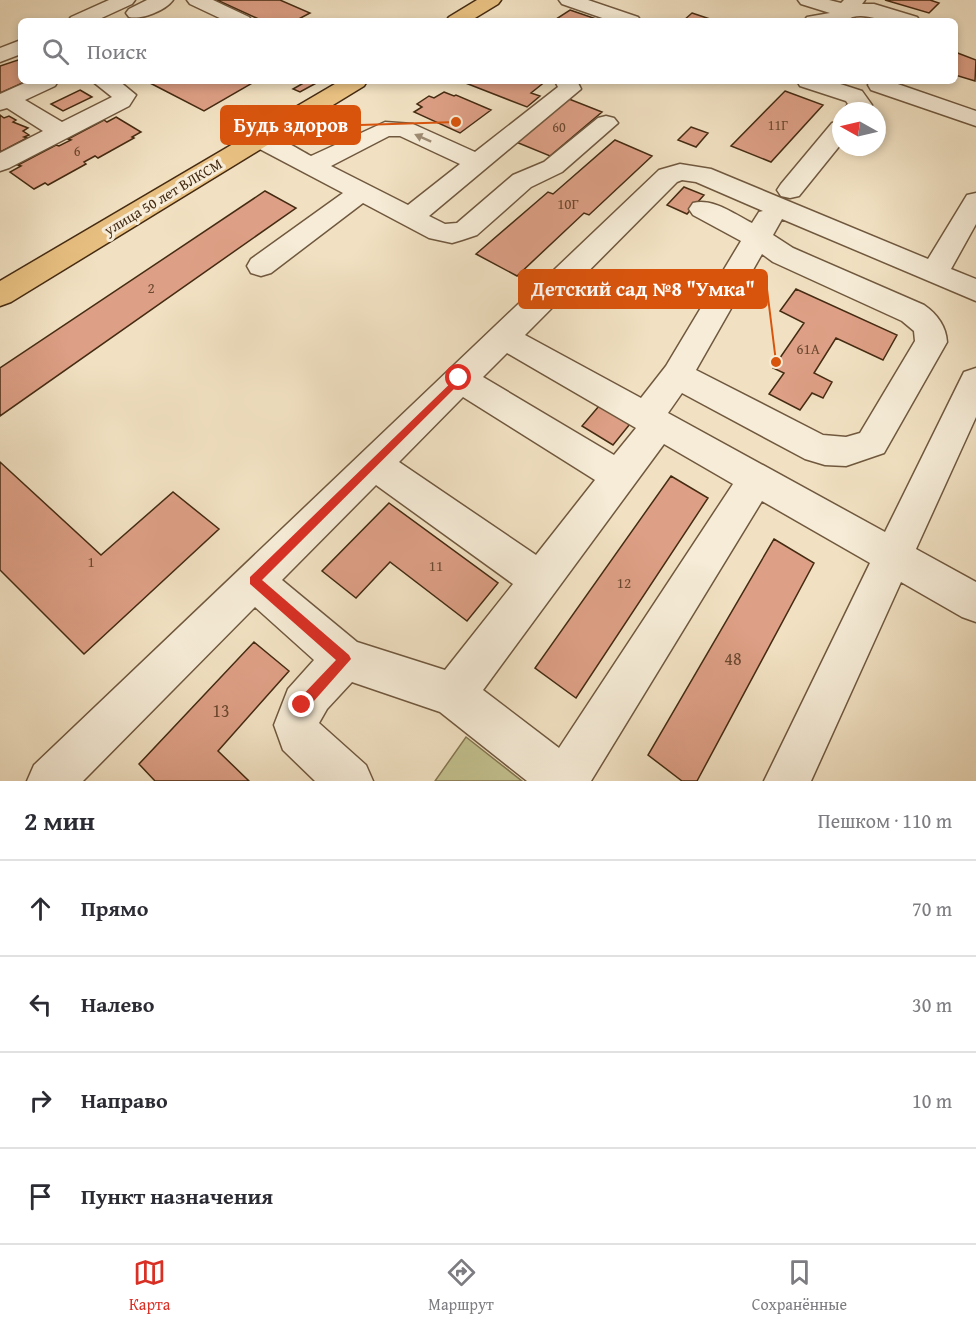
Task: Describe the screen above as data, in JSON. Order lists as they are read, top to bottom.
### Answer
{
  "streets": {
    "main road": ["улица 50 лет ВЛКСМ"]
  },
  "places": ["Будь здоров", "Детский сад №8 \"Умка\""],
  "house_numbers": [
    "11Г",
    "60",
    "6",
    "10Г",
    "2",
    "61А",
    "1",
    "11",
    "12",
    "48",
    "13"
  ],
  "north": "left",
  "page": {
    "search": "Поиск",
    "heading": ["2 мин", "Пешком · 110 m"],
    "list": [
      ["Прямо", "70 m"],
      ["Налево", "30 m"],
      ["Направо", "10 m"],
      "Пункт назначения"
    ],
    "nav": ["Карта", "Маршрут", "Сохранённые"]
  }
}
